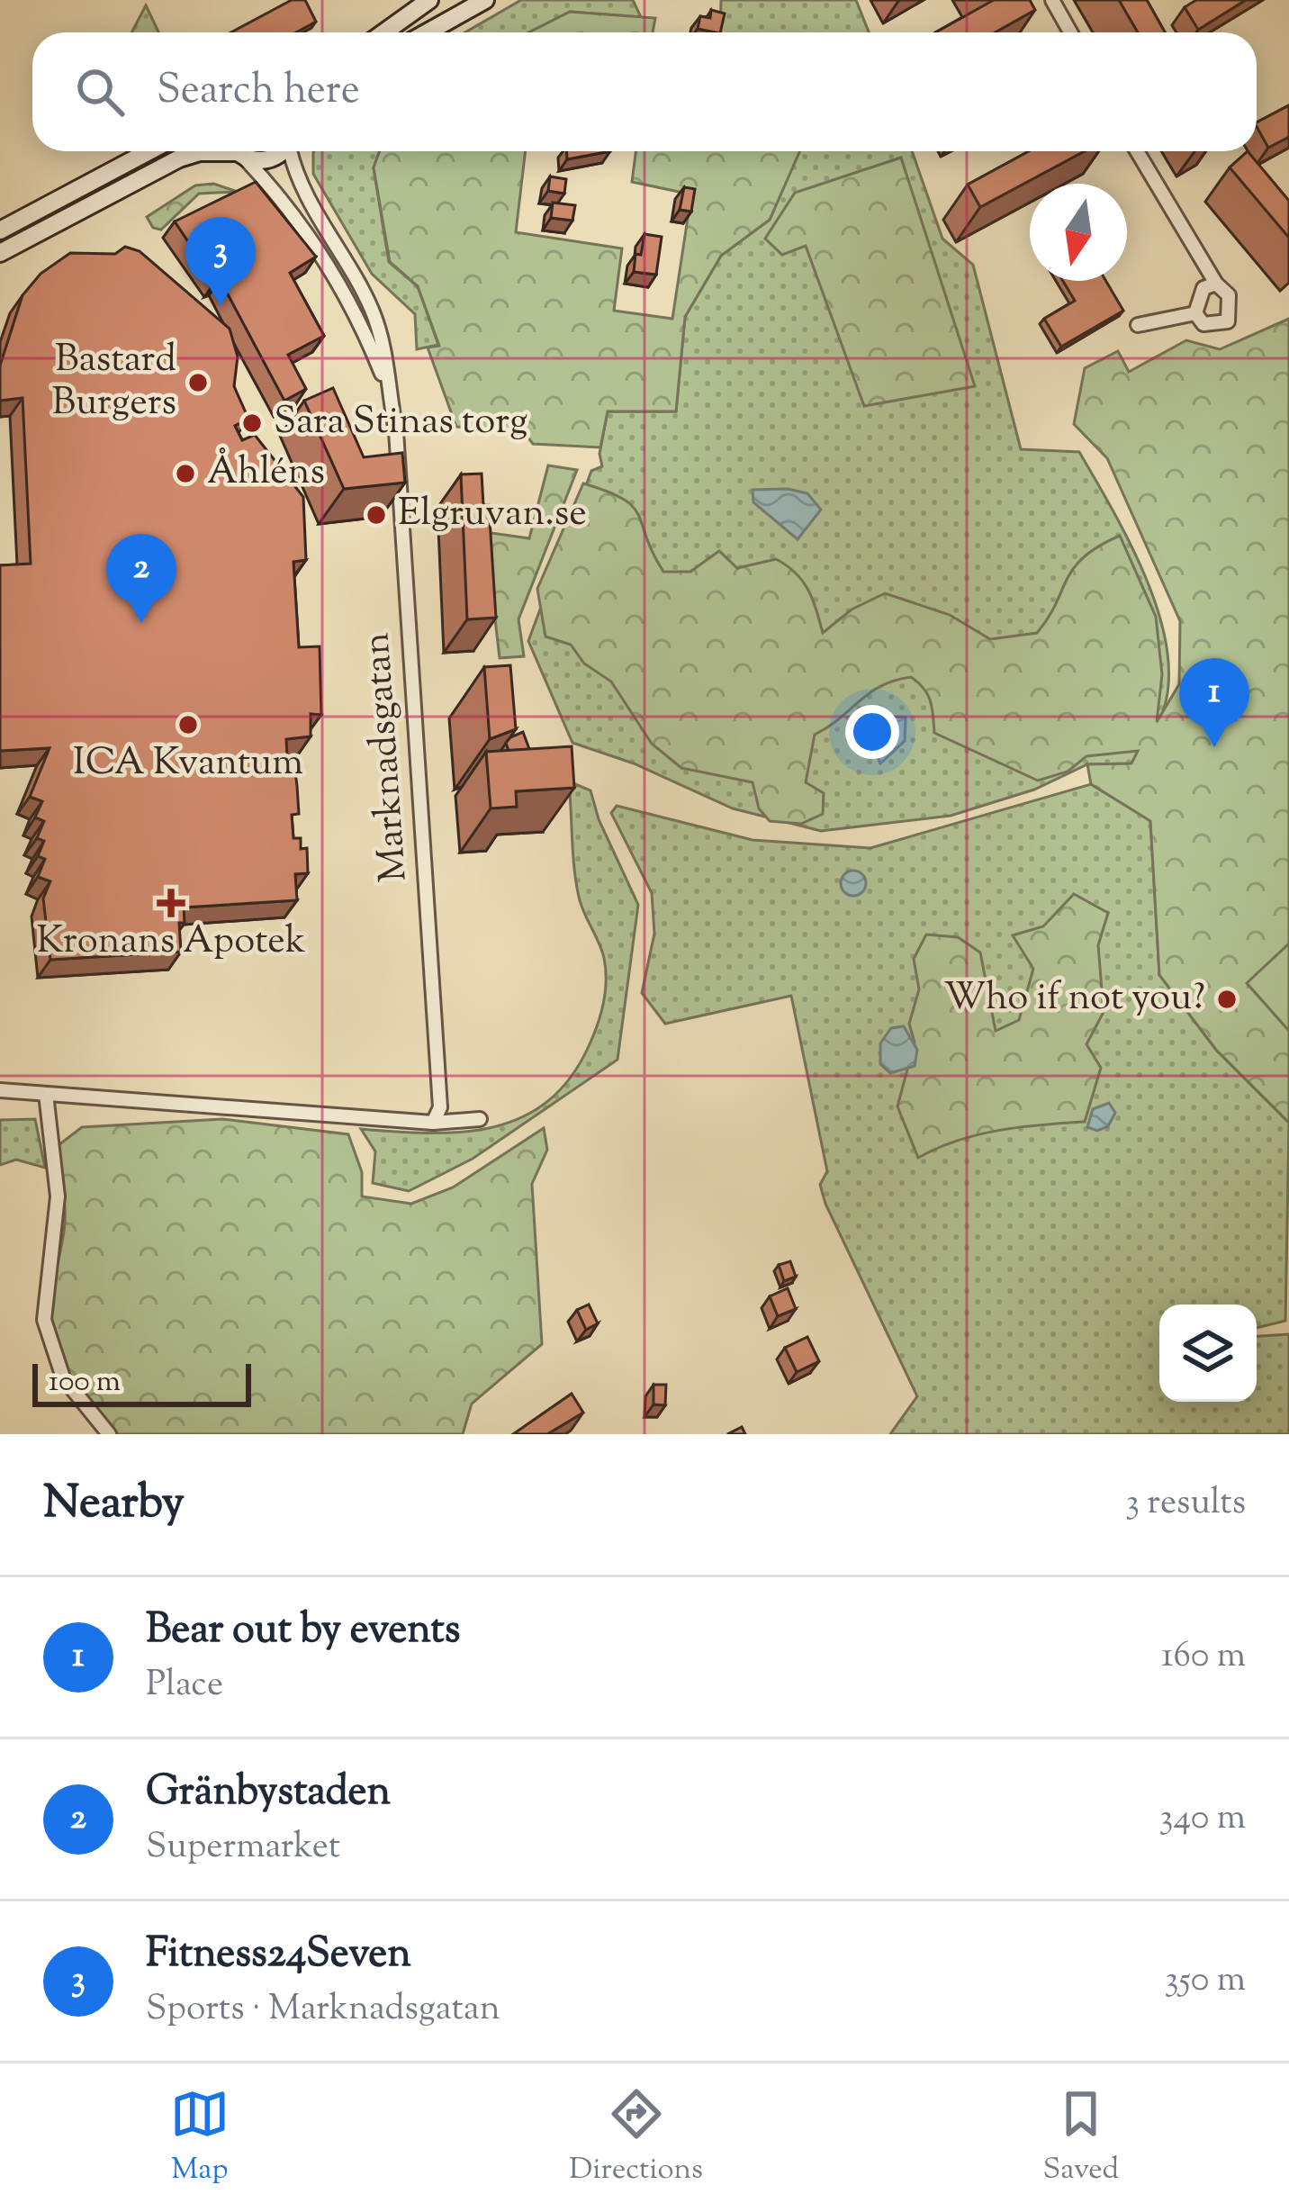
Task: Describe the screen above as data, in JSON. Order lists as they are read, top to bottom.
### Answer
{
  "streets": {
    "street": ["Marknadsgatan"]
  },
  "places": {
    "other": [
      "Bastard Burgers",
      "Sara Stinas torg",
      "Åhléns",
      "Elgruvan.se",
      "ICA Kvantum",
      "Who if not you?"
    ],
    "health": ["Kronans Apotek"]
  },
  "scale_bar": "100 m",
  "north": "bottom",
  "page": {
    "search": "Search here",
    "pins": ["3", "2", "1"],
    "scale": "100 m",
    "heading": ["Nearby", "3 results"],
    "list": [
      {
        "mark": "1",
        "name": "Bear out by events",
        "note": "Place",
        "value": "160 m"
      },
      {
        "mark": "2",
        "name": "Gränbystaden",
        "note": "Supermarket",
        "value": "340 m"
      },
      {
        "mark": "3",
        "name": "Fitness24Seven",
        "note": "Sports · Marknadsgatan",
        "value": "350 m"
      }
    ],
    "nav": ["Map", "Directions", "Saved"]
  }
}
